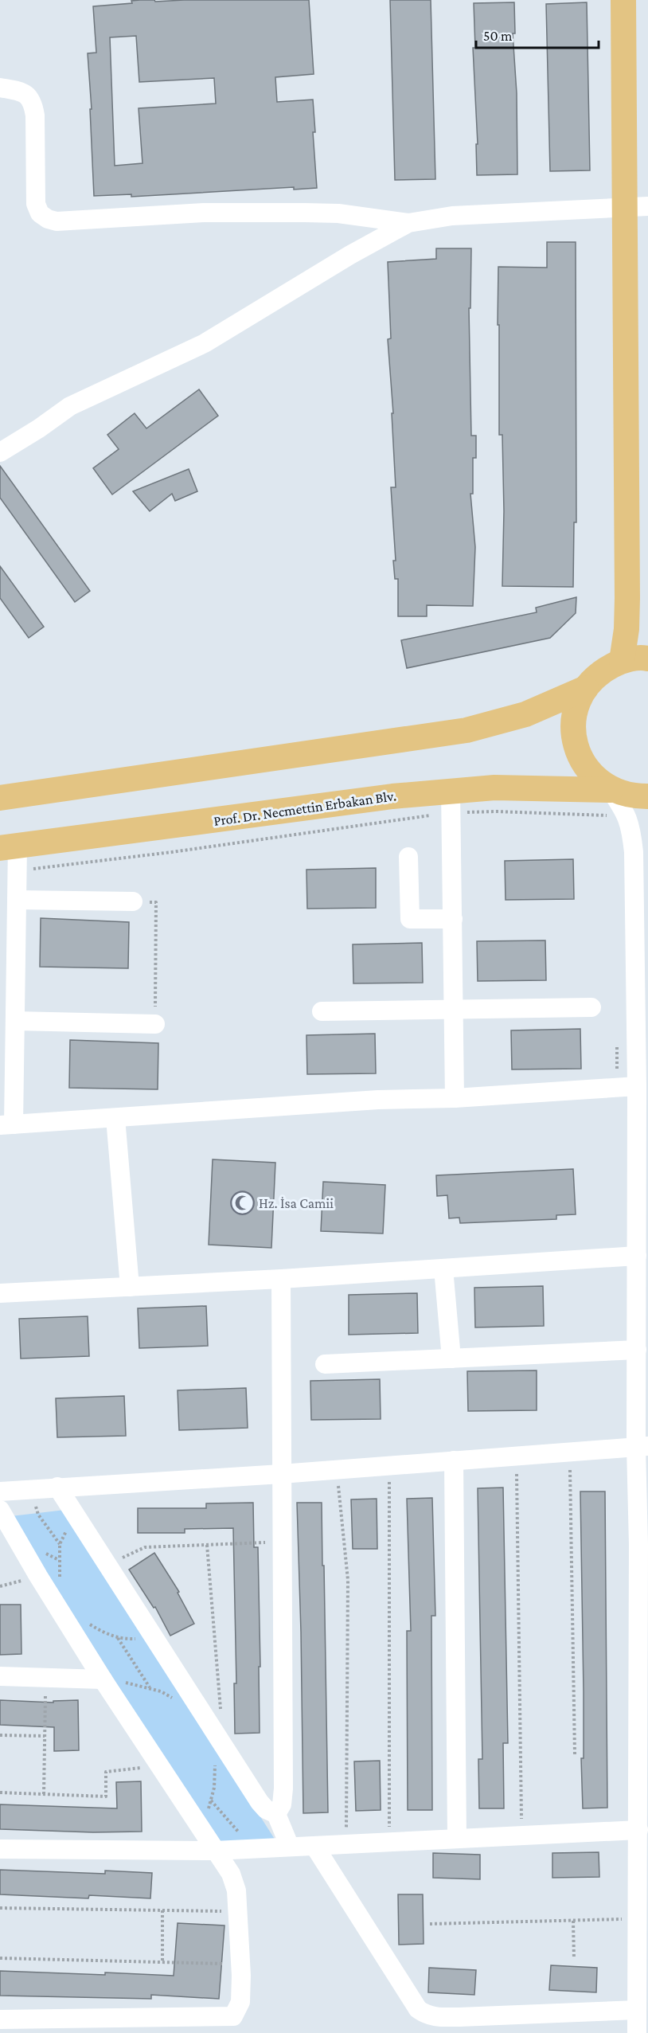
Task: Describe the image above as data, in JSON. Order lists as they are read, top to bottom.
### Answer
{
  "streets": {
    "main road": ["Prof. Dr. Necmettin Erbakan Blv."]
  },
  "places": {
    "mosque": ["Hz. İsa Camii"]
  },
  "scale_bar": "50 m"
}
